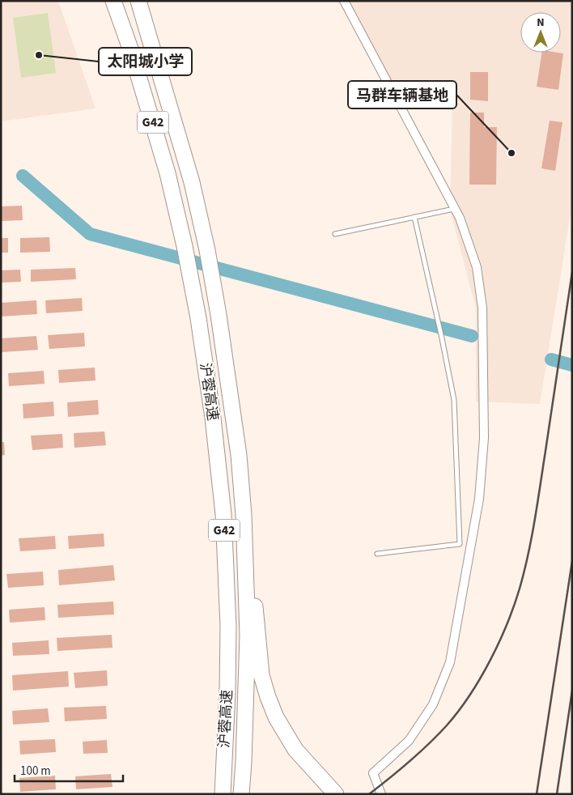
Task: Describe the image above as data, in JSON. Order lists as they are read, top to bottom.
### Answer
{
  "streets": {
    "highway": ["G42", "沪蓉高速"]
  },
  "crossings": [
    ["G42", "沪蓉高速"]
  ],
  "places": ["太阳城小学", "马群车辆基地"],
  "scale_bar": "100 m",
  "north": "top"
}
